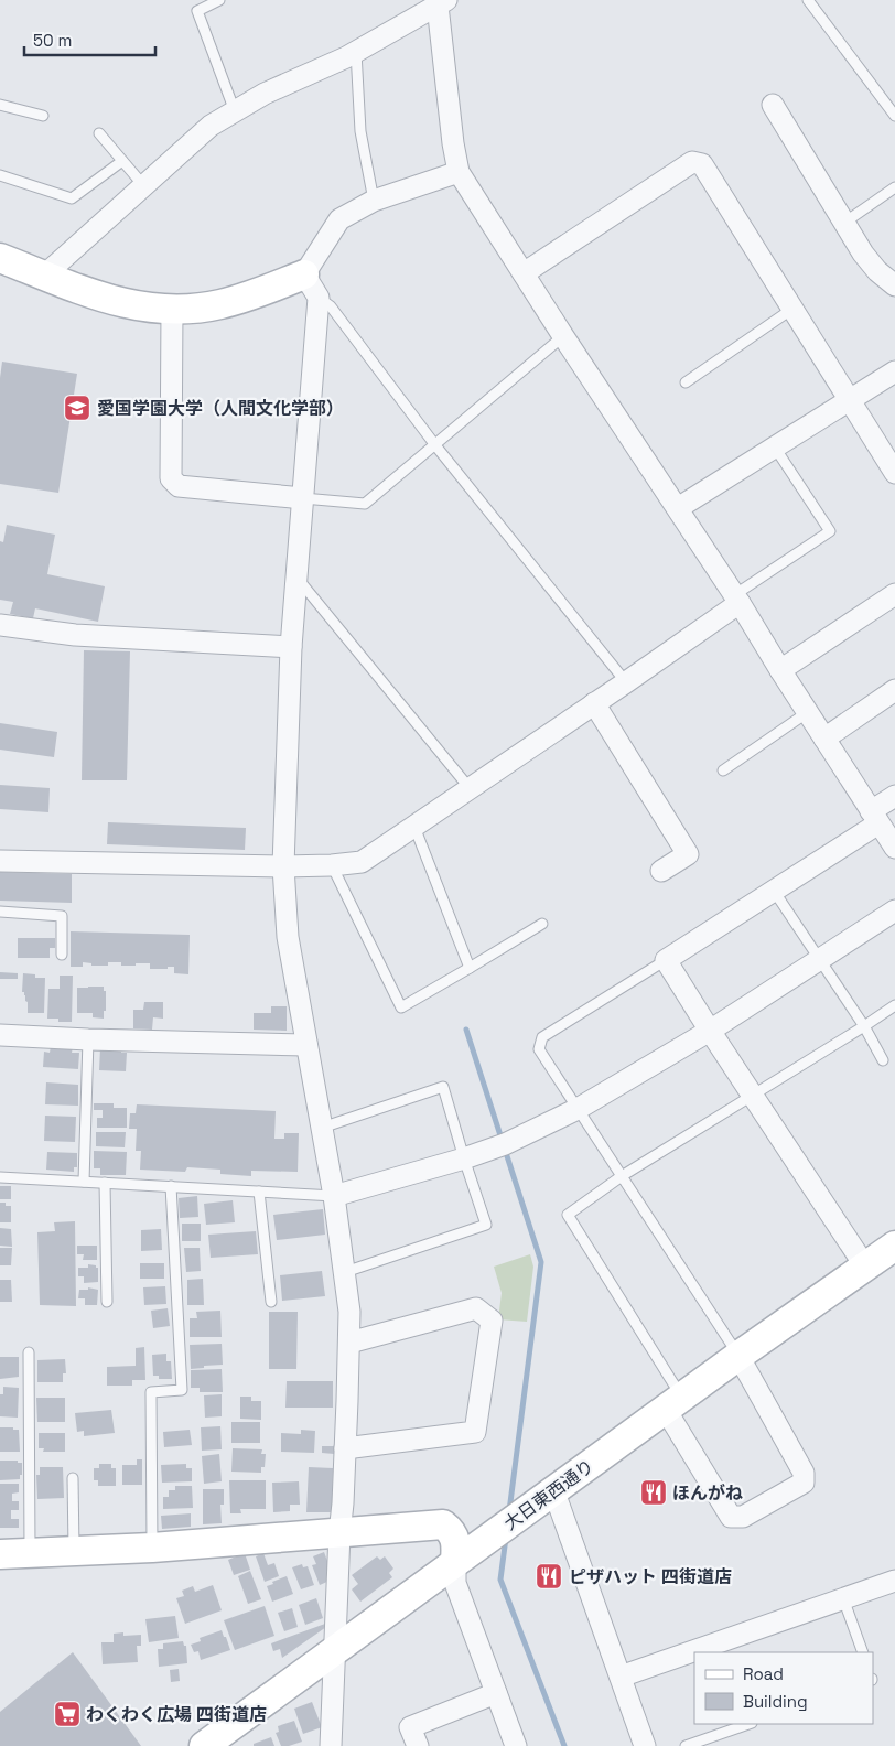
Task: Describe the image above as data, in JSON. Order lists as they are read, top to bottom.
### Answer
{
  "streets": {
    "street": ["大日東西通り"]
  },
  "places": {
    "school or university": ["愛国学園大学（人間文化学部）"],
    "restaurant": ["ほんがね", "ピザハット 四街道店"],
    "supermarket": ["わくわく広場 四街道店"]
  },
  "legend": ["Road", "Building"],
  "scale_bar": "50 m"
}
